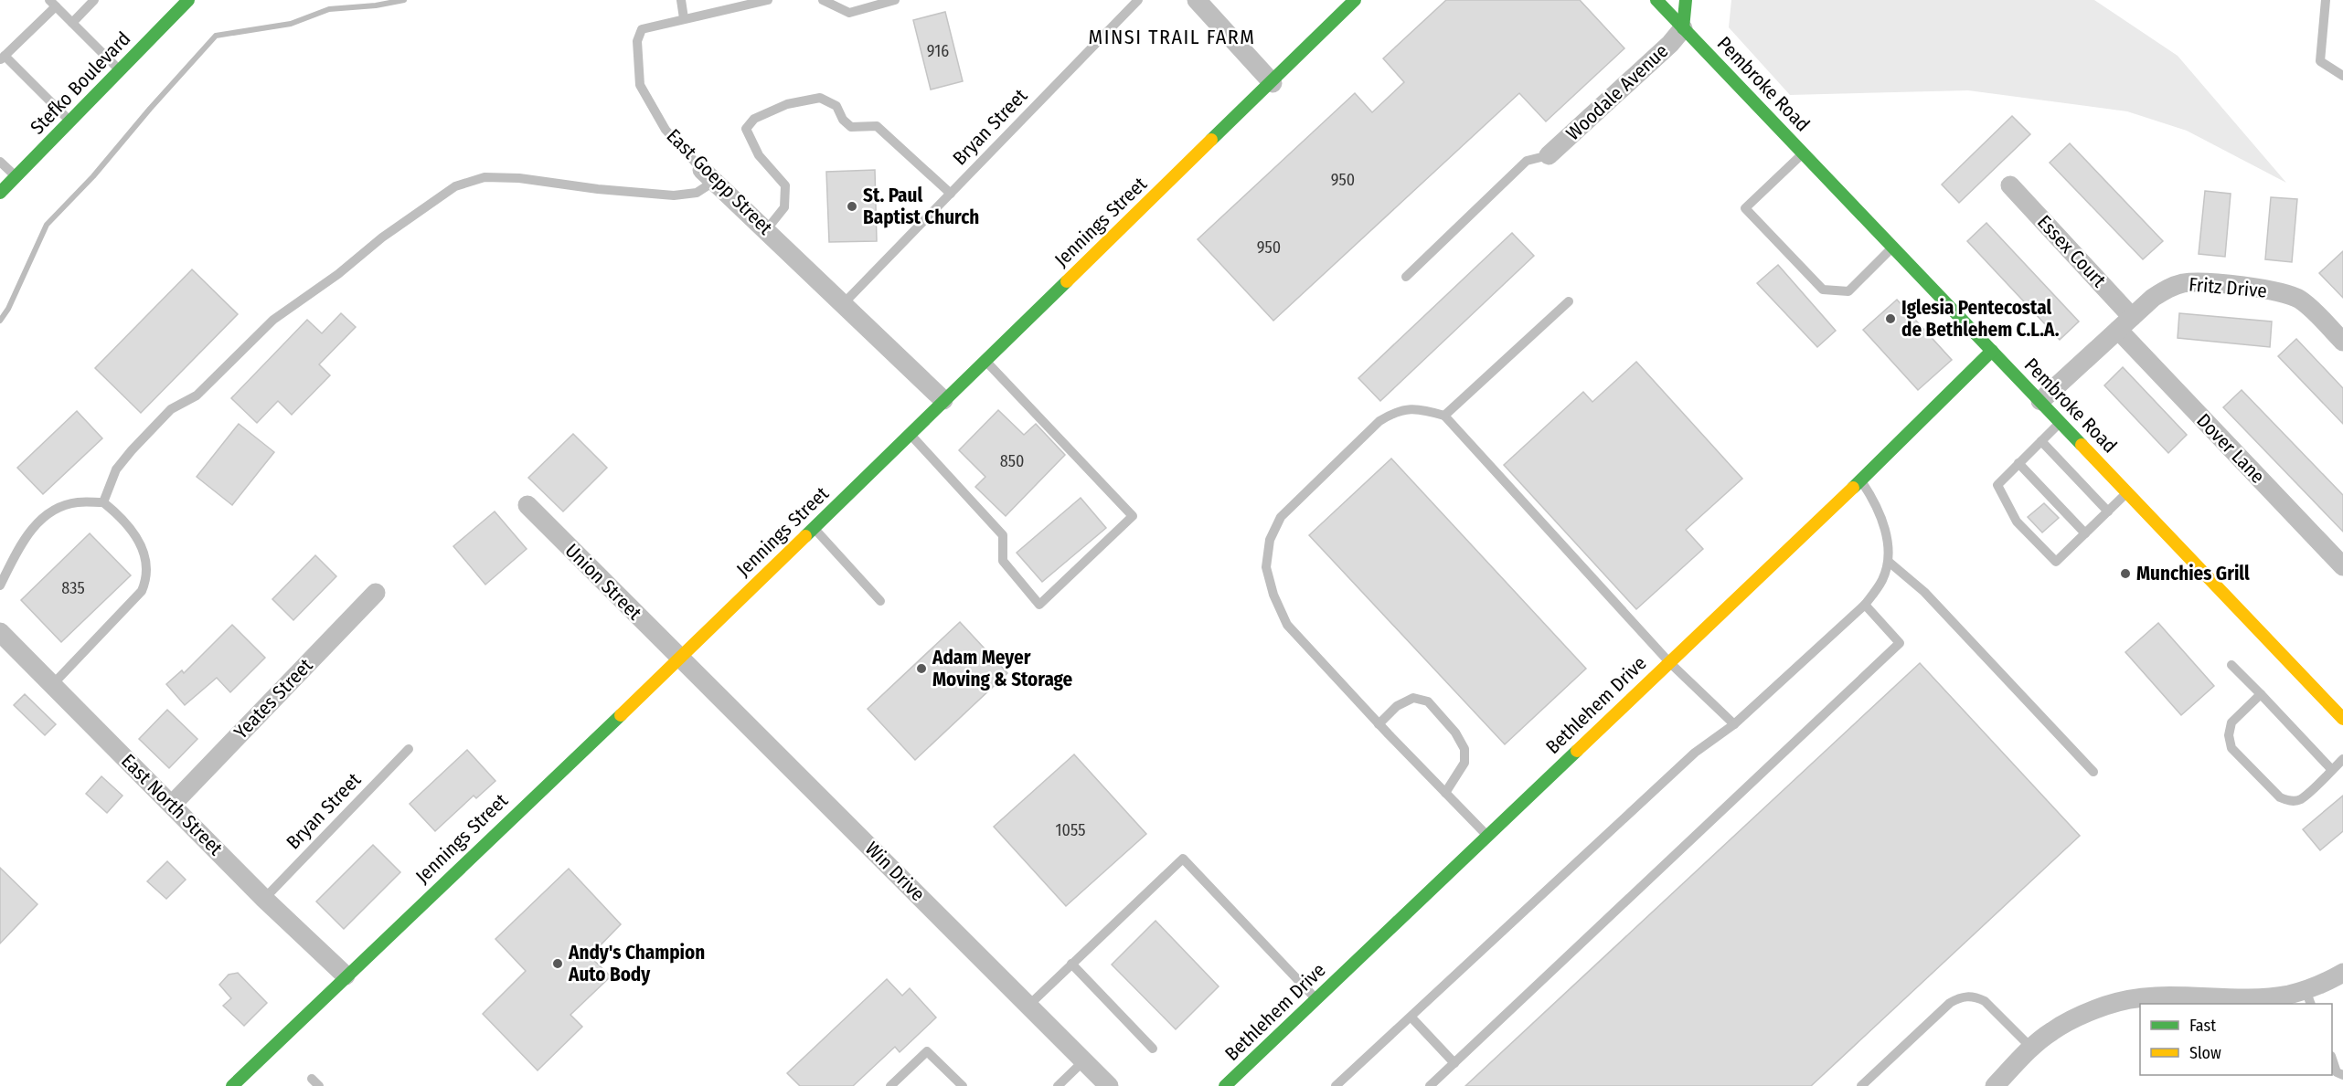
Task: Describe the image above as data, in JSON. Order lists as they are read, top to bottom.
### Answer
{
  "streets": {
    "street": [
      "Stefko Boulevard",
      "Pembroke Road",
      "Woodale Avenue",
      "East Goepp Street",
      "Jennings Street",
      "Essex Court",
      "Fritz Drive",
      "Dover Lane",
      "Union Street",
      "Yeates Street",
      "Bethlehem Drive",
      "East North Street",
      "Win Drive"
    ],
    "lane": ["Bryan Street"]
  },
  "crossings": [
    ["Pembroke Road", "Woodale Avenue"],
    ["Pembroke Road", "Fritz Drive"],
    ["Pembroke Road", "Bethlehem Drive"],
    ["Bryan Street", "East Goepp Street"],
    ["Bryan Street", "East North Street"],
    ["East Goepp Street", "Jennings Street"],
    ["Jennings Street", "Union Street"],
    ["Jennings Street", "East North Street"],
    ["Jennings Street", "Win Drive"],
    ["Essex Court", "Fritz Drive"],
    ["Fritz Drive", "Dover Lane"],
    ["Union Street", "Win Drive"],
    ["Yeates Street", "East North Street"]
  ],
  "districts": ["MINSI TRAIL FARM"],
  "places": [
    "St. Paul Baptist Church",
    "Iglesia Pentecostal de Bethlehem C.L.A.",
    "Munchies Grill",
    "Adam Meyer Moving & Storage",
    "Andy's Champion Auto Body"
  ],
  "house_numbers": [
    "916",
    "950",
    "950",
    "850",
    "835",
    "1055"
  ],
  "legend": ["Fast", "Slow"]
}
